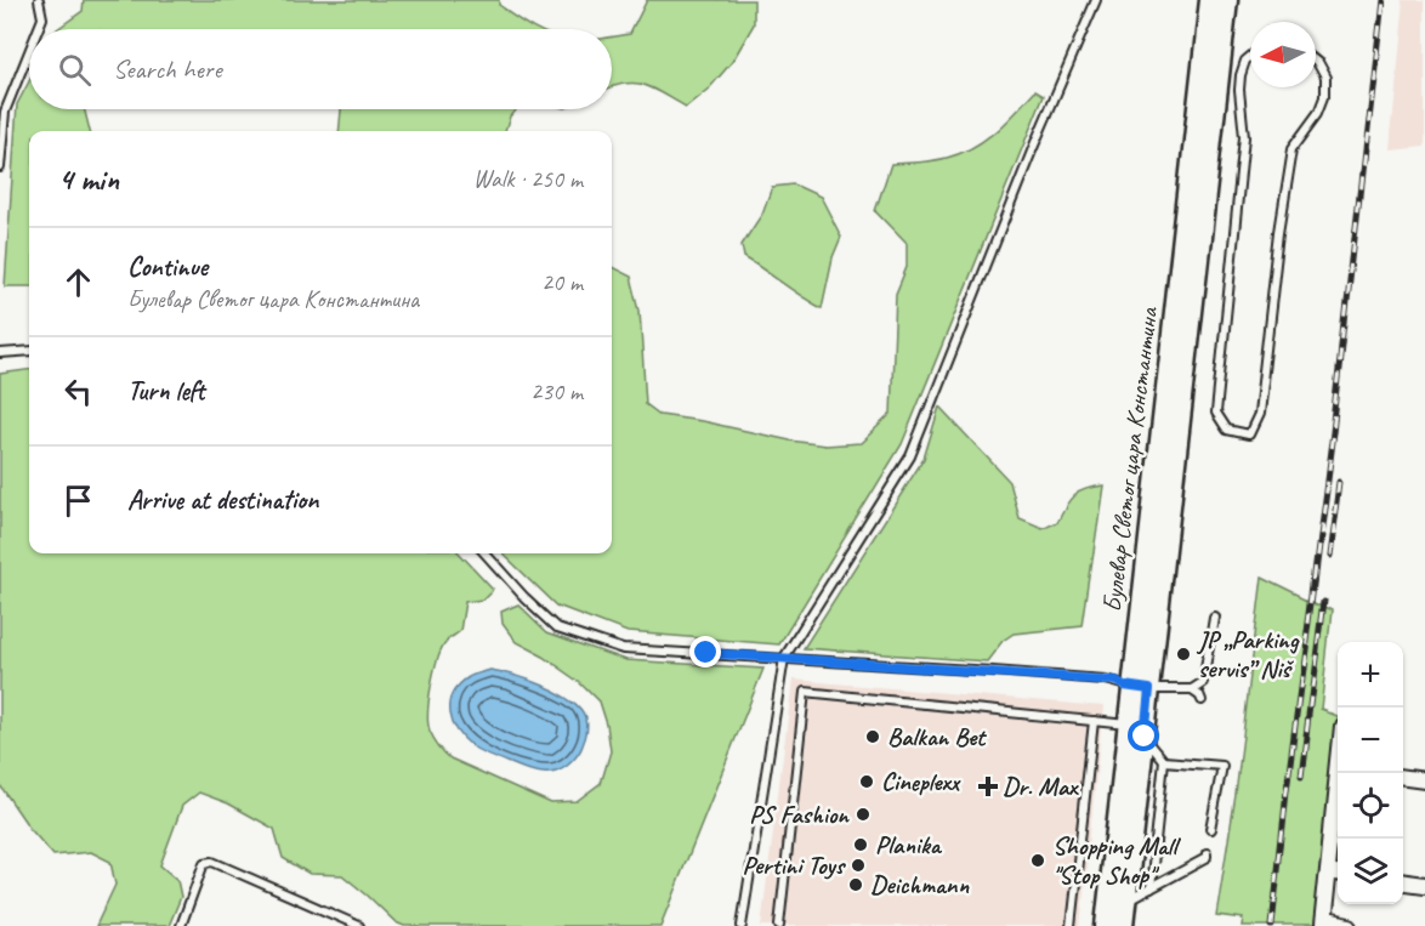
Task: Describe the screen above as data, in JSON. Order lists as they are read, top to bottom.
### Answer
{
  "streets": {
    "main road": ["Булевар Светог цара Константина"]
  },
  "places": {
    "other": [
      "JP „Parking servis” Niš",
      "Balkan Bet",
      "Cineplexx",
      "PS Fashion",
      "Planika",
      "Shopping Mall \"Stop Shop\"",
      "Pertini Toys",
      "Deichmann"
    ],
    "health": ["Dr. Max"]
  },
  "north": "left",
  "page": {
    "search": "Search here",
    "heading": ["4 min", "Walk · 250 m"],
    "list": [
      ["Continue", "Булевар Светог цара Константина", "20 m"],
      ["Turn left", "230 m"],
      "Arrive at destination"
    ],
    "map_buttons": ["+", "−"]
  }
}
